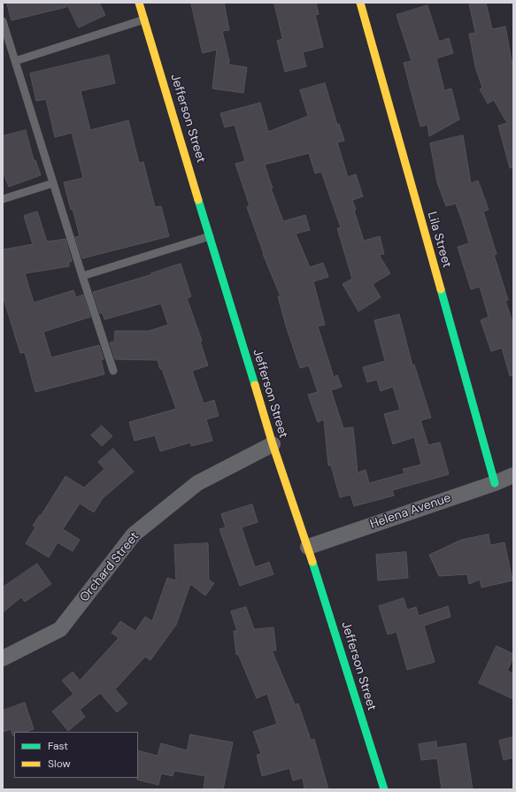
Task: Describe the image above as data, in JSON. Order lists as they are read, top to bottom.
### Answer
{
  "streets": {
    "street": [
      "Jefferson Street",
      "Lila Street",
      "Helena Avenue",
      "Orchard Street"
    ]
  },
  "crossings": [
    ["Jefferson Street", "Helena Avenue"],
    ["Jefferson Street", "Orchard Street"],
    ["Lila Street", "Helena Avenue"]
  ],
  "legend": ["Fast", "Slow"]
}
